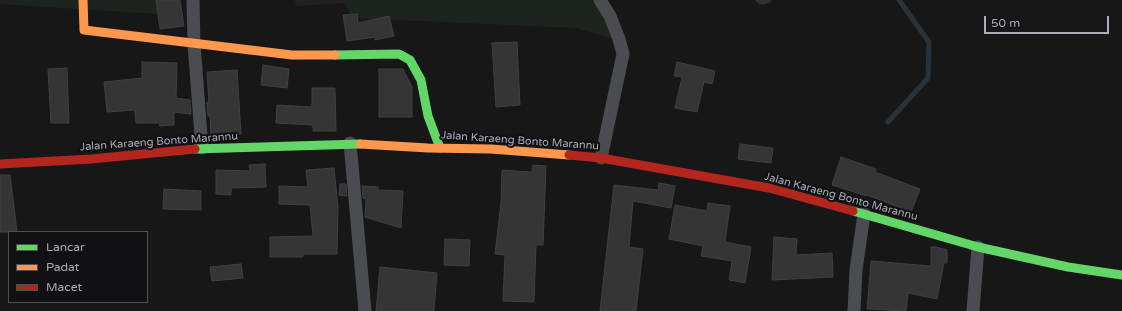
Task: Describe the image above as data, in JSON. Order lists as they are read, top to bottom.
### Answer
{
  "streets": {
    "main road": ["Jalan Karaeng Bonto Marannu"]
  },
  "legend": ["Lancar", "Padat", "Macet"],
  "scale_bar": "50 m"
}
